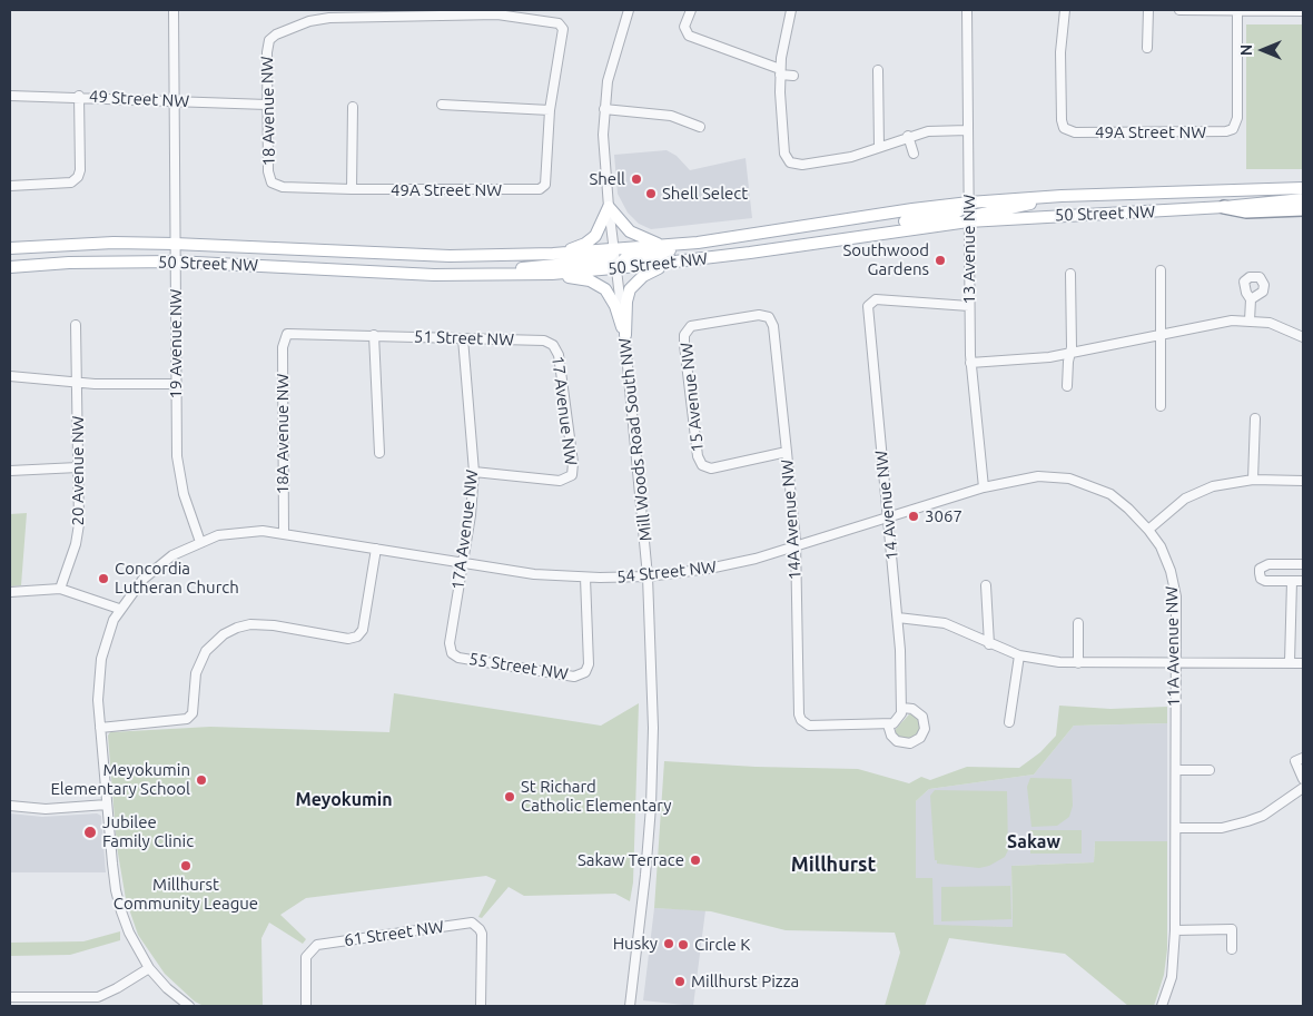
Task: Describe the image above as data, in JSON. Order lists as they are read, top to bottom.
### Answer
{
  "streets": {
    "main road": ["50 Street NW"],
    "street": [
      "49 Street NW",
      "18 Avenue NW",
      "49A Street NW",
      "13 Avenue NW",
      "51 Street NW",
      "19 Avenue NW",
      "15 Avenue NW",
      "17 Avenue NW",
      "18A Avenue NW",
      "Mill Woods Road South NW",
      "20 Avenue NW",
      "14 Avenue NW",
      "14A Avenue NW",
      "17A Avenue NW",
      "54 Street NW",
      "11A Avenue NW",
      "55 Street NW",
      "61 Street NW"
    ]
  },
  "crossings": [
    ["49 Street NW", "18 Avenue NW"],
    ["49 Street NW", "19 Avenue NW"],
    ["18 Avenue NW", "49A Street NW"],
    ["50 Street NW", "13 Avenue NW"],
    ["50 Street NW", "19 Avenue NW"],
    ["50 Street NW", "Mill Woods Road South NW"],
    ["13 Avenue NW", "14 Avenue NW"],
    ["13 Avenue NW", "54 Street NW"],
    ["51 Street NW", "17 Avenue NW"],
    ["51 Street NW", "18A Avenue NW"],
    ["51 Street NW", "17A Avenue NW"],
    ["19 Avenue NW", "54 Street NW"],
    ["15 Avenue NW", "14A Avenue NW"],
    ["17 Avenue NW", "17A Avenue NW"],
    ["18A Avenue NW", "54 Street NW"],
    ["Mill Woods Road South NW", "54 Street NW"],
    ["14 Avenue NW", "14A Avenue NW"],
    ["14 Avenue NW", "54 Street NW"],
    ["14A Avenue NW", "54 Street NW"],
    ["17A Avenue NW", "54 Street NW"],
    ["17A Avenue NW", "55 Street NW"],
    ["54 Street NW", "11A Avenue NW"],
    ["54 Street NW", "55 Street NW"]
  ],
  "districts": ["Meyokumin", "Sakaw", "Millhurst"],
  "places": [
    "Shell",
    "Shell Select",
    "Southwood Gardens",
    "3067",
    "Concordia Lutheran Church",
    "Meyokumin Elementary School",
    "St Richard Catholic Elementary",
    "Jubilee Family Clinic",
    "Sakaw Terrace",
    "Millhurst Community League",
    "Husky",
    "Circle K",
    "Millhurst Pizza"
  ],
  "north": "left"
}
